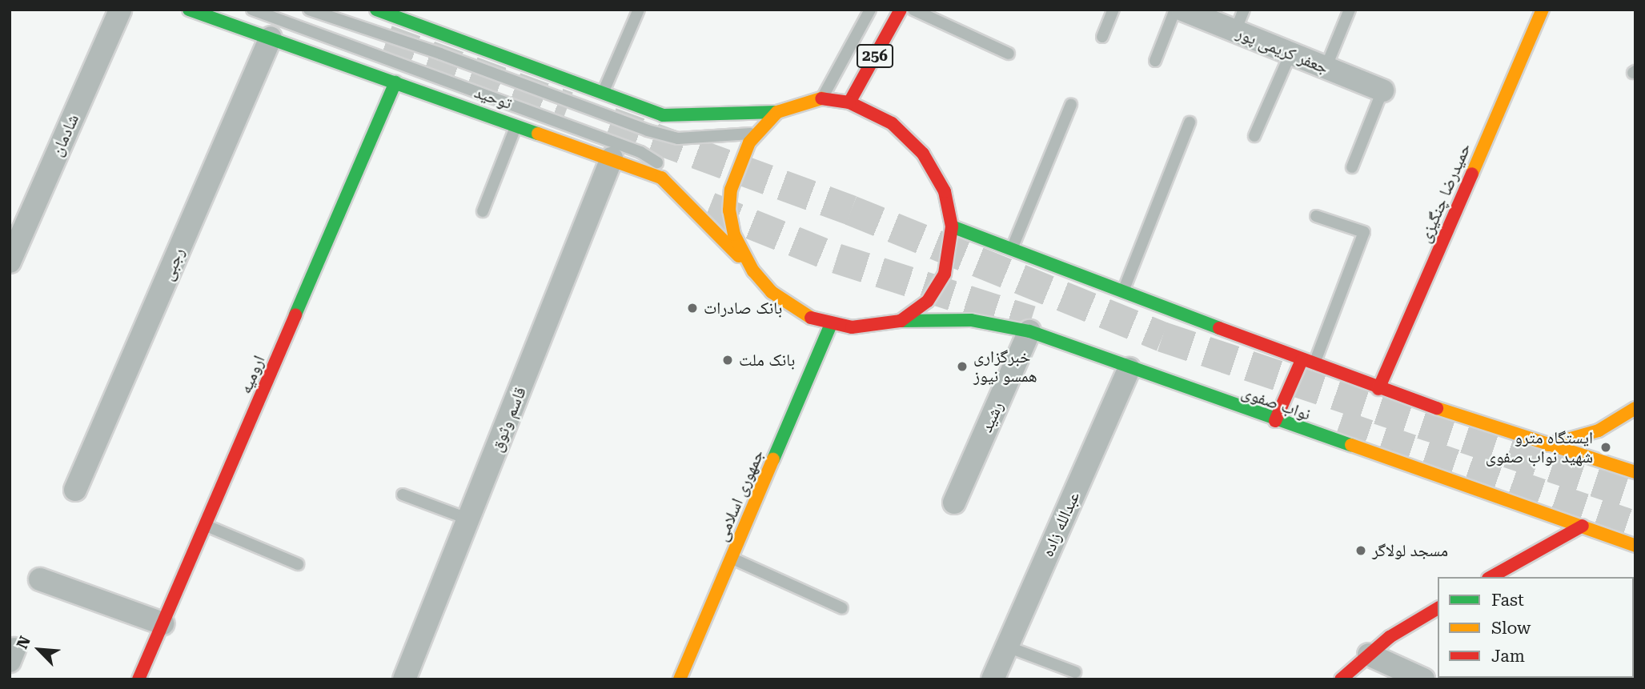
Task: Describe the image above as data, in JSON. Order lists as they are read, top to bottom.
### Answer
{
  "streets": {
    "main road": [
      "256",
      "توحید",
      "حمیدرضا چنگیزی",
      "ارومیه",
      "نواب صفوی",
      "جمهوری اسلامی"
    ],
    "street": [
      "جعفر کریمی پور",
      "شادمان",
      "رجبی",
      "رشید",
      "قاسم وثوق",
      "عبدالله زاده"
    ]
  },
  "crossings": [
    ["توحید", "رجبی"],
    ["توحید", "ارومیه"],
    ["توحید", "قاسم وثوق"],
    ["نواب صفوی", "رشید"],
    ["نواب صفوی", "عبدالله زاده"]
  ],
  "places": [
    "بانک صادرات",
    "بانک ملت",
    "خبرگزاری همسو نیوز",
    "ایستگاه مترو شهید نواب صفوی",
    "مسجد لولاگر"
  ],
  "legend": ["Fast", "Slow", "Jam"],
  "north": "top left"
}
